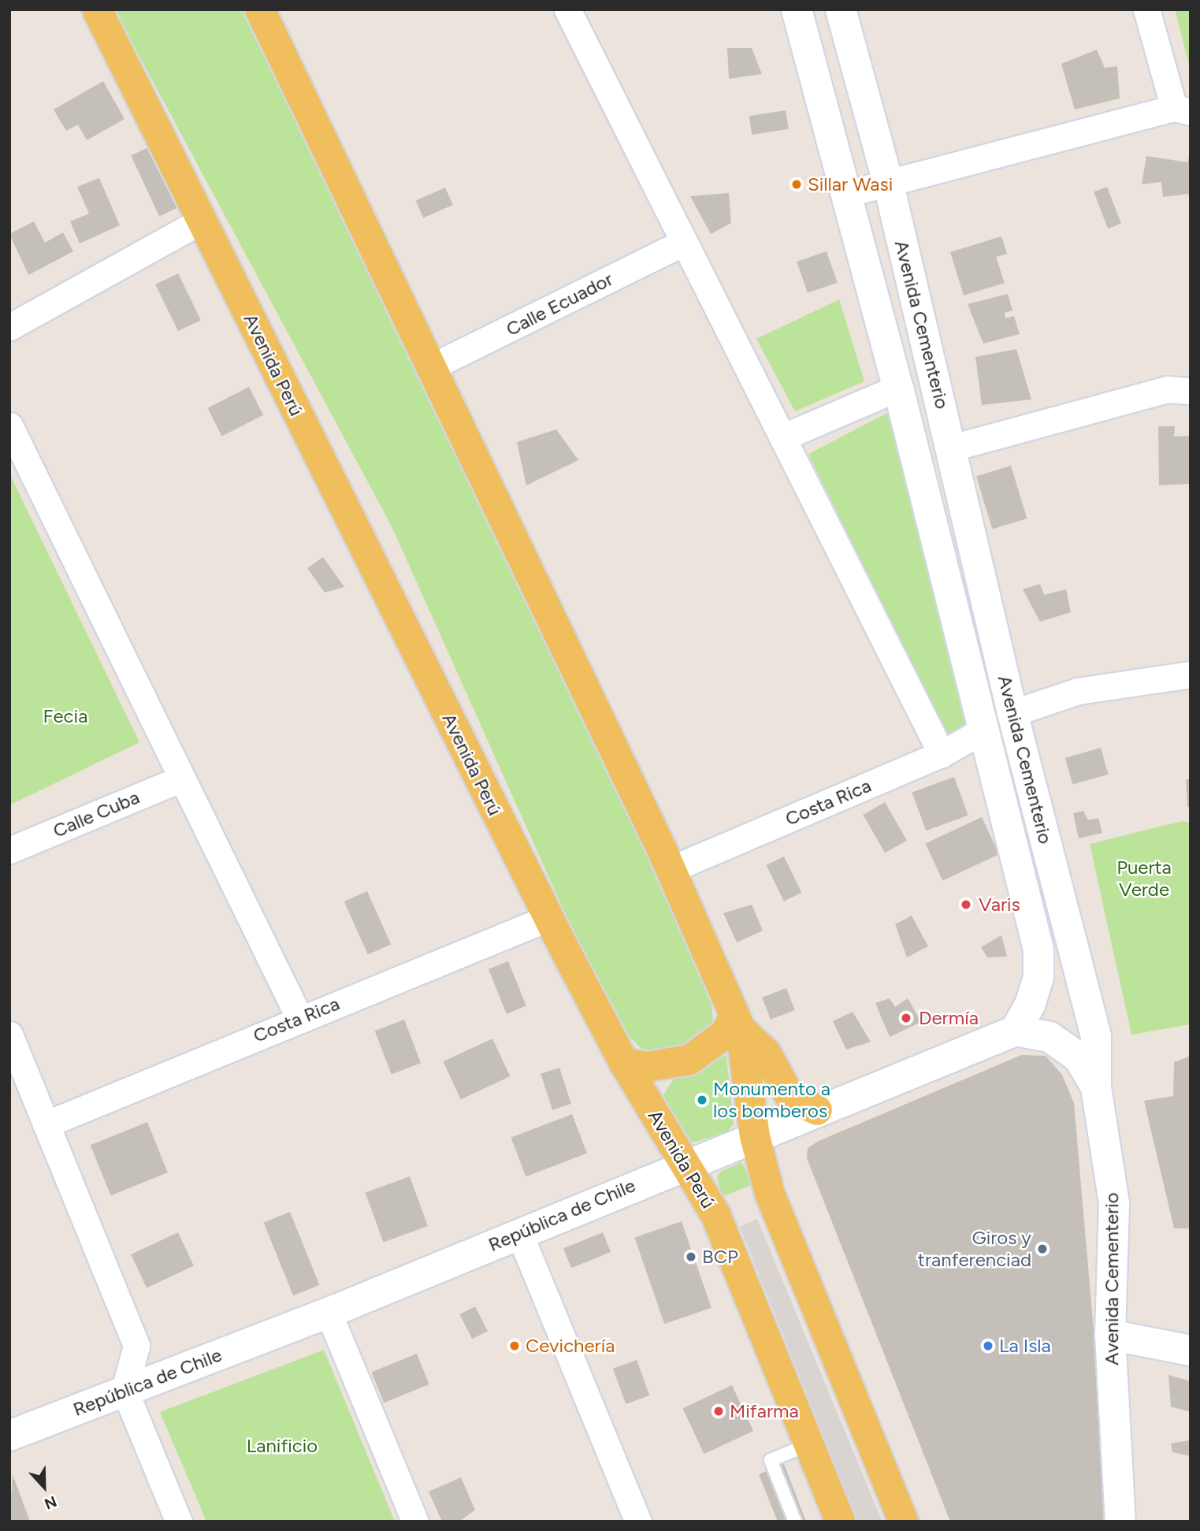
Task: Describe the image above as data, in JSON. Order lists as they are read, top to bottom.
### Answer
{
  "streets": {
    "main road": ["Avenida Cementerio", "Avenida Perú", "República de Chile"],
    "street": ["Calle Ecuador", "Costa Rica", "Calle Cuba"]
  },
  "crossings": [
    ["Avenida Cementerio", "Costa Rica"],
    ["Avenida Cementerio", "República de Chile"],
    ["Avenida Perú", "Costa Rica"],
    ["Avenida Perú", "República de Chile"]
  ],
  "parks": ["Fecia", "Puerta Verde", "Lanificio"],
  "places": [
    "Sillar Wasi",
    "Varis",
    "Dermía",
    "Monumento a los bomberos",
    "Giros y tranferenciad",
    "BCP",
    "Cevichería",
    "La Isla",
    "Mifarma"
  ],
  "north": "bottom"
}
